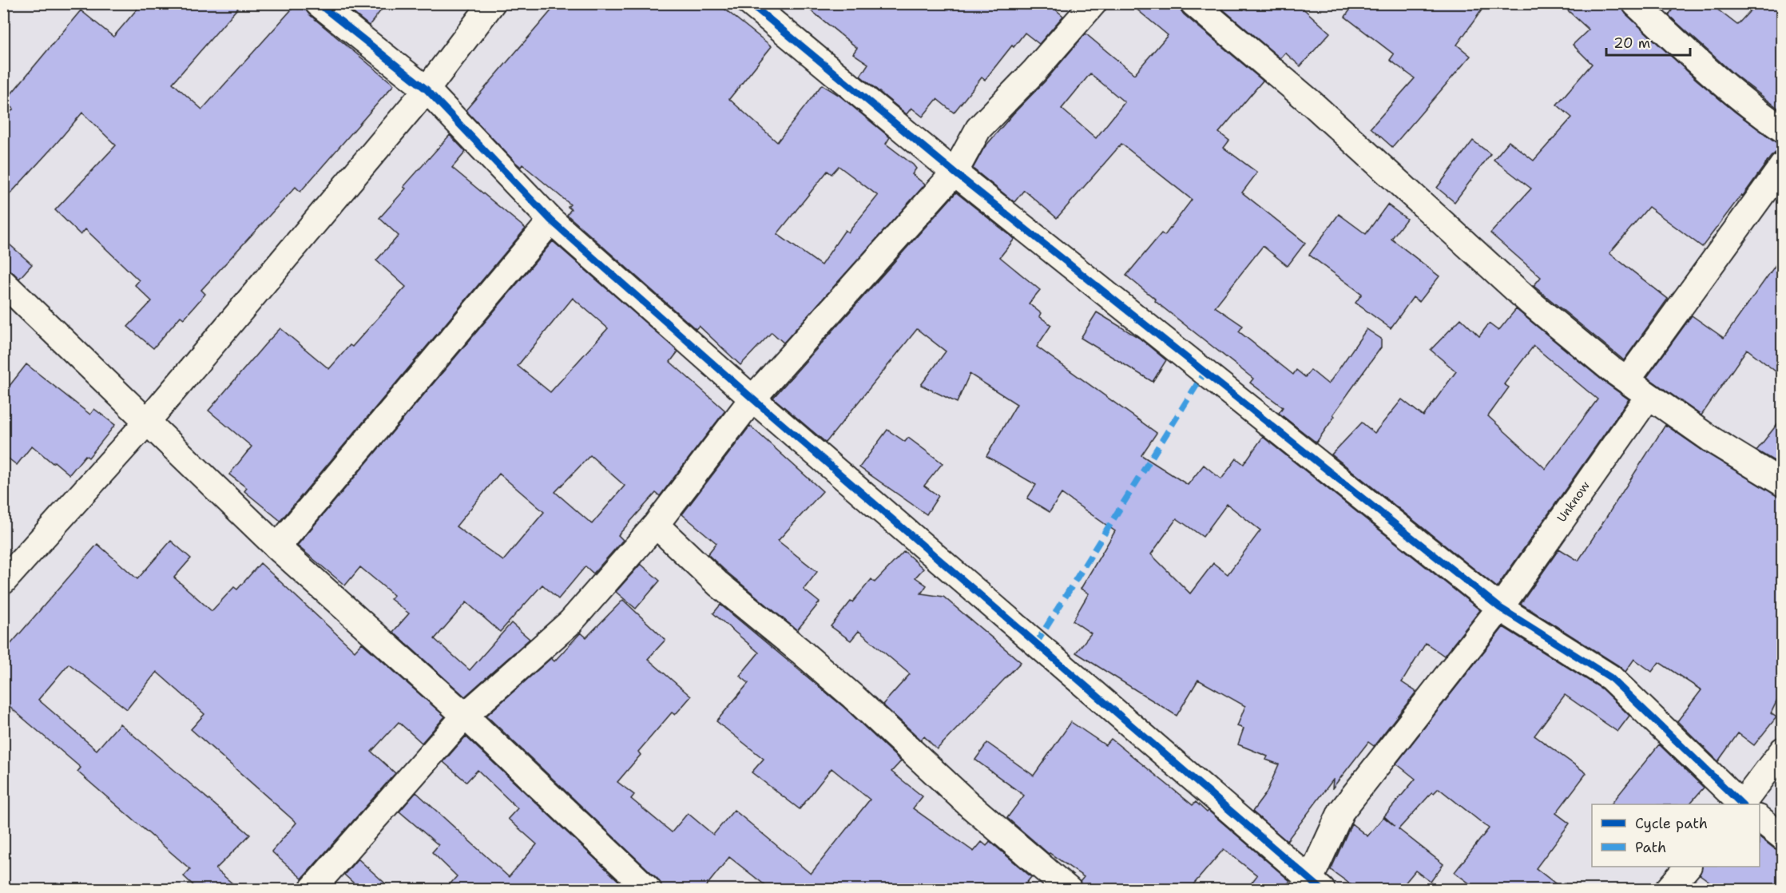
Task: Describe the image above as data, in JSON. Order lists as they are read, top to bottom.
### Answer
{
  "streets": {
    "street": ["Unknow"]
  },
  "legend": ["Cycle path", "Path"],
  "scale_bar": "20 m"
}
